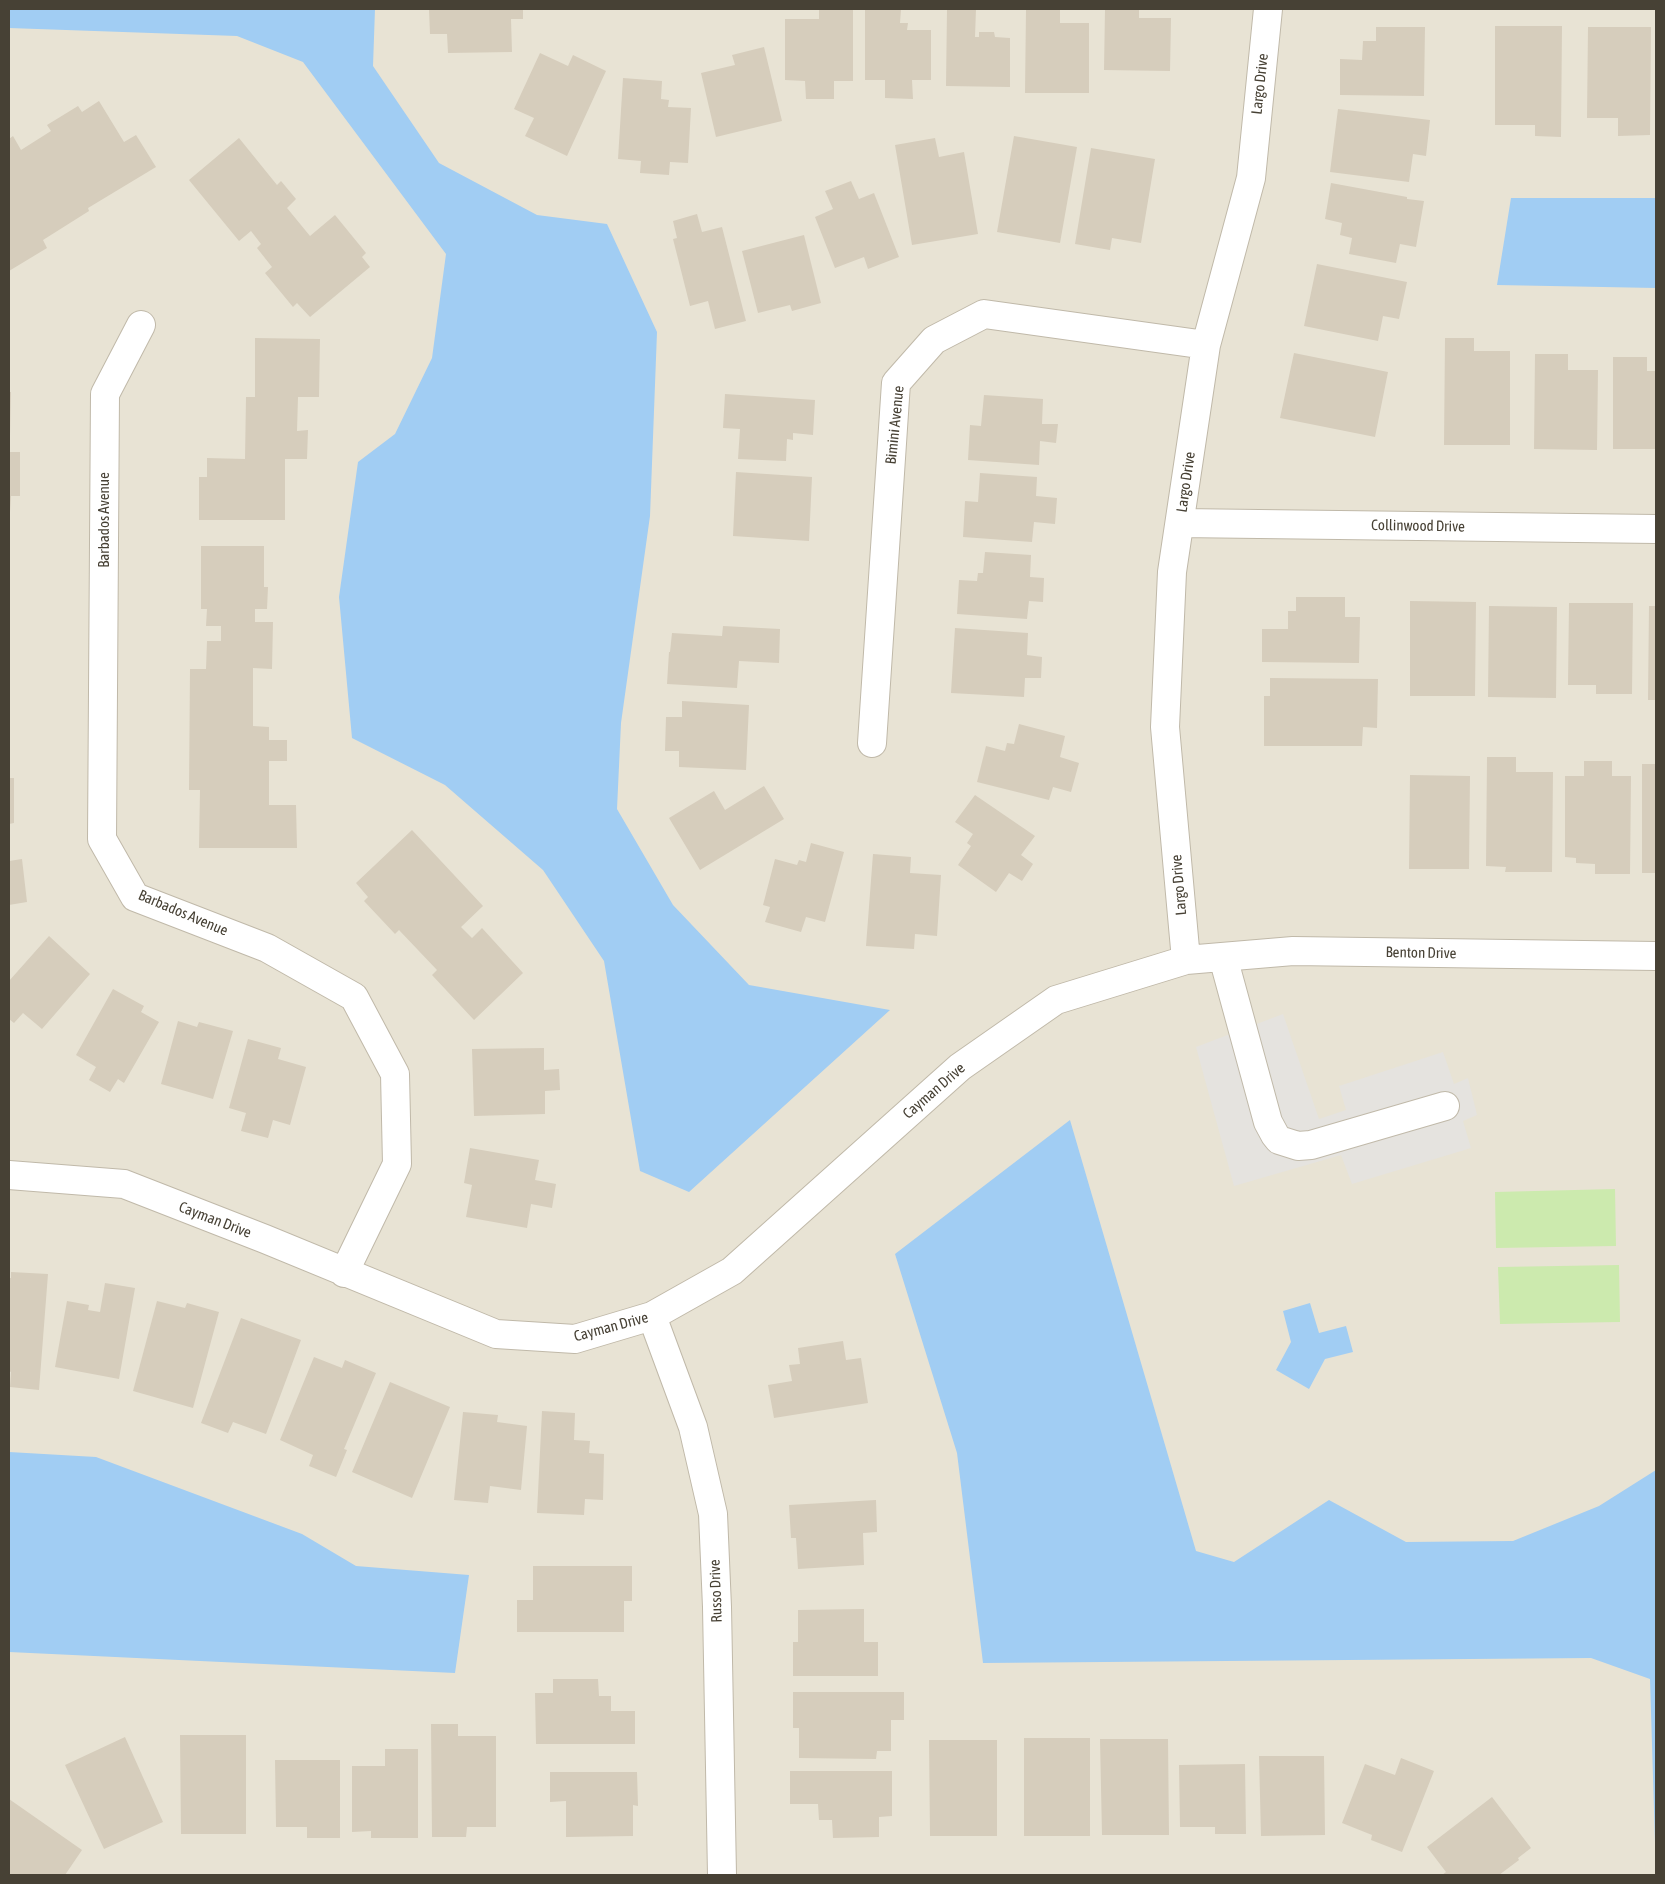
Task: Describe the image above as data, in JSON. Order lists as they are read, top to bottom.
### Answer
{
  "streets": {
    "street": [
      "Largo Drive",
      "Bimini Avenue",
      "Barbados Avenue",
      "Collinwood Drive",
      "Benton Drive",
      "Cayman Drive",
      "Russo Drive"
    ]
  },
  "crossings": [
    ["Largo Drive", "Bimini Avenue"],
    ["Largo Drive", "Collinwood Drive"],
    ["Largo Drive", "Benton Drive"],
    ["Largo Drive", "Cayman Drive"],
    ["Barbados Avenue", "Cayman Drive"],
    ["Benton Drive", "Cayman Drive"],
    ["Cayman Drive", "Russo Drive"]
  ]
}
